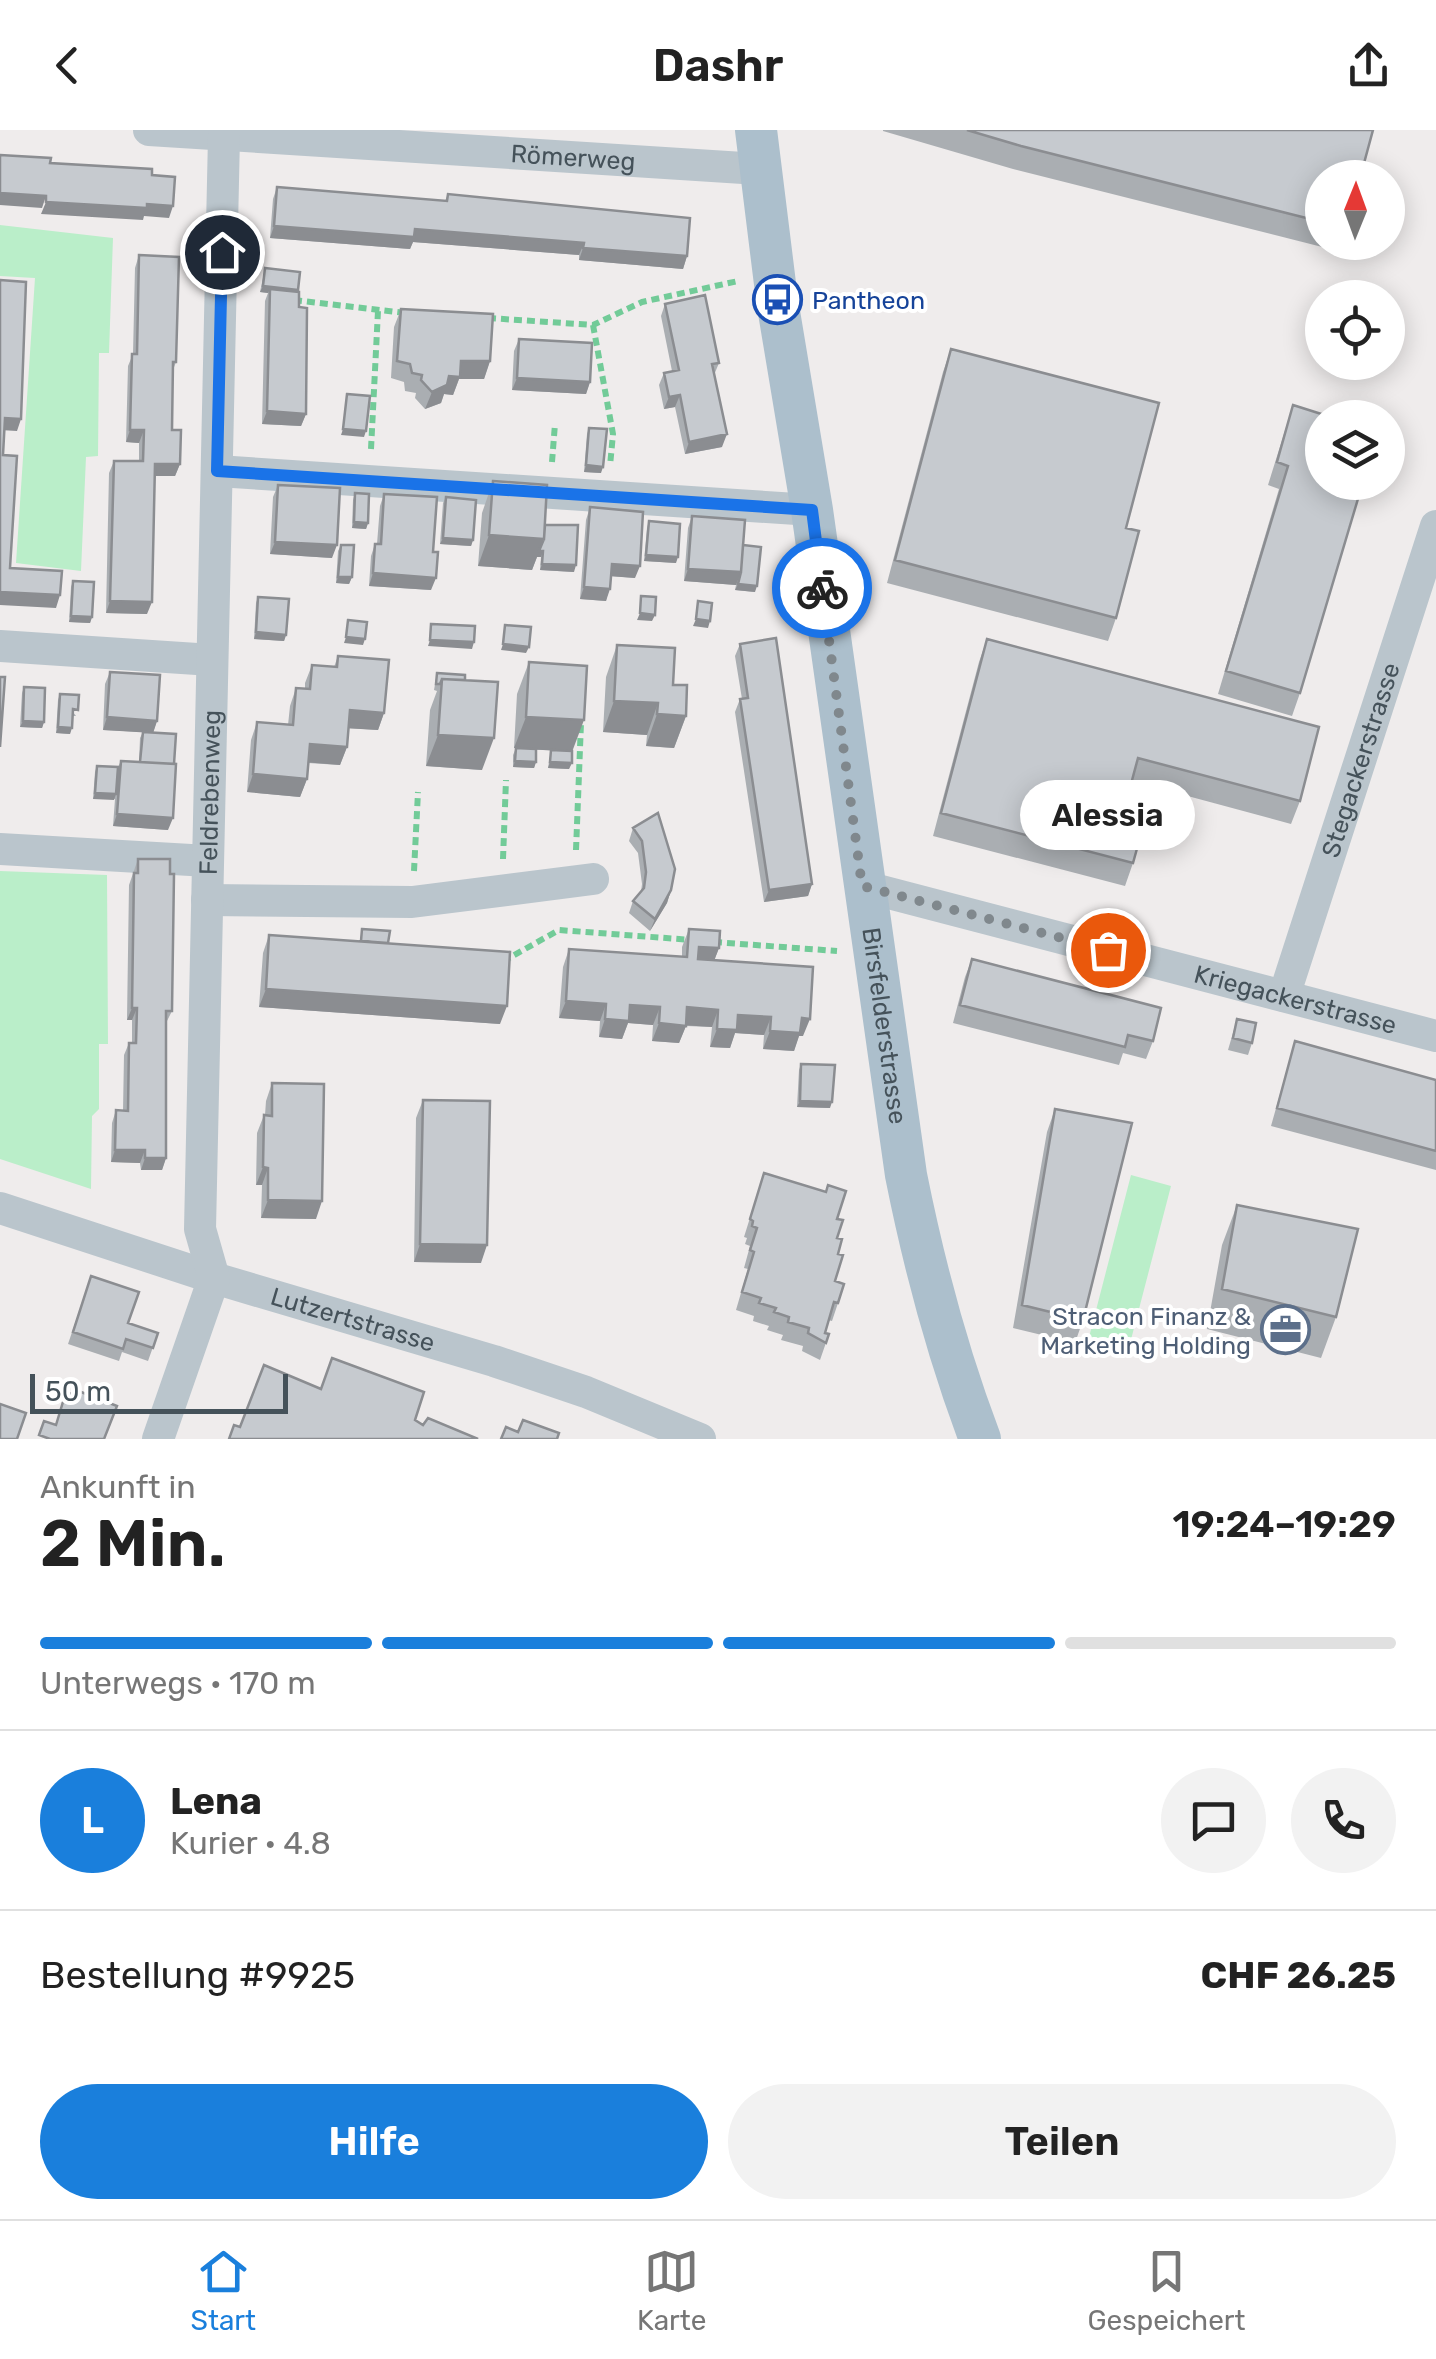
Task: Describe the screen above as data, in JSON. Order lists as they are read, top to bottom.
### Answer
{
  "streets": {
    "main road": ["Birsfelderstrasse"],
    "street": [
      "Römerweg",
      "Stegackerstrasse",
      "Feldrebenweg",
      "Kriegackerstrasse",
      "Lutzertstrasse"
    ]
  },
  "crossings": [
    ["Römerweg", "Feldrebenweg"],
    ["Römerweg", "Birsfelderstrasse"],
    ["Stegackerstrasse", "Kriegackerstrasse"],
    ["Feldrebenweg", "Lutzertstrasse"],
    ["Kriegackerstrasse", "Birsfelderstrasse"]
  ],
  "places": {
    "bus stop": ["Pantheon"],
    "other": ["Alessia"],
    "office": ["Stracon Finanz & Marketing Holding"]
  },
  "scale_bar": "50 m",
  "north": "top",
  "page": {
    "header": "Dashr",
    "bubble": "Alessia",
    "scale": "50 m",
    "heading": ["2 Min.", "Ankunft in", "19:24–19:29"],
    "panel": [
      "Lena",
      "Kurier · 4.8",
      "Bestellung #9925",
      "CHF 26.25"
    ],
    "bar": "Unterwegs · 170 m",
    "round": "L",
    "buttons": ["Hilfe", "Teilen"],
    "tabs": ["Start", "Karte", "Gespeichert"]
  }
}
